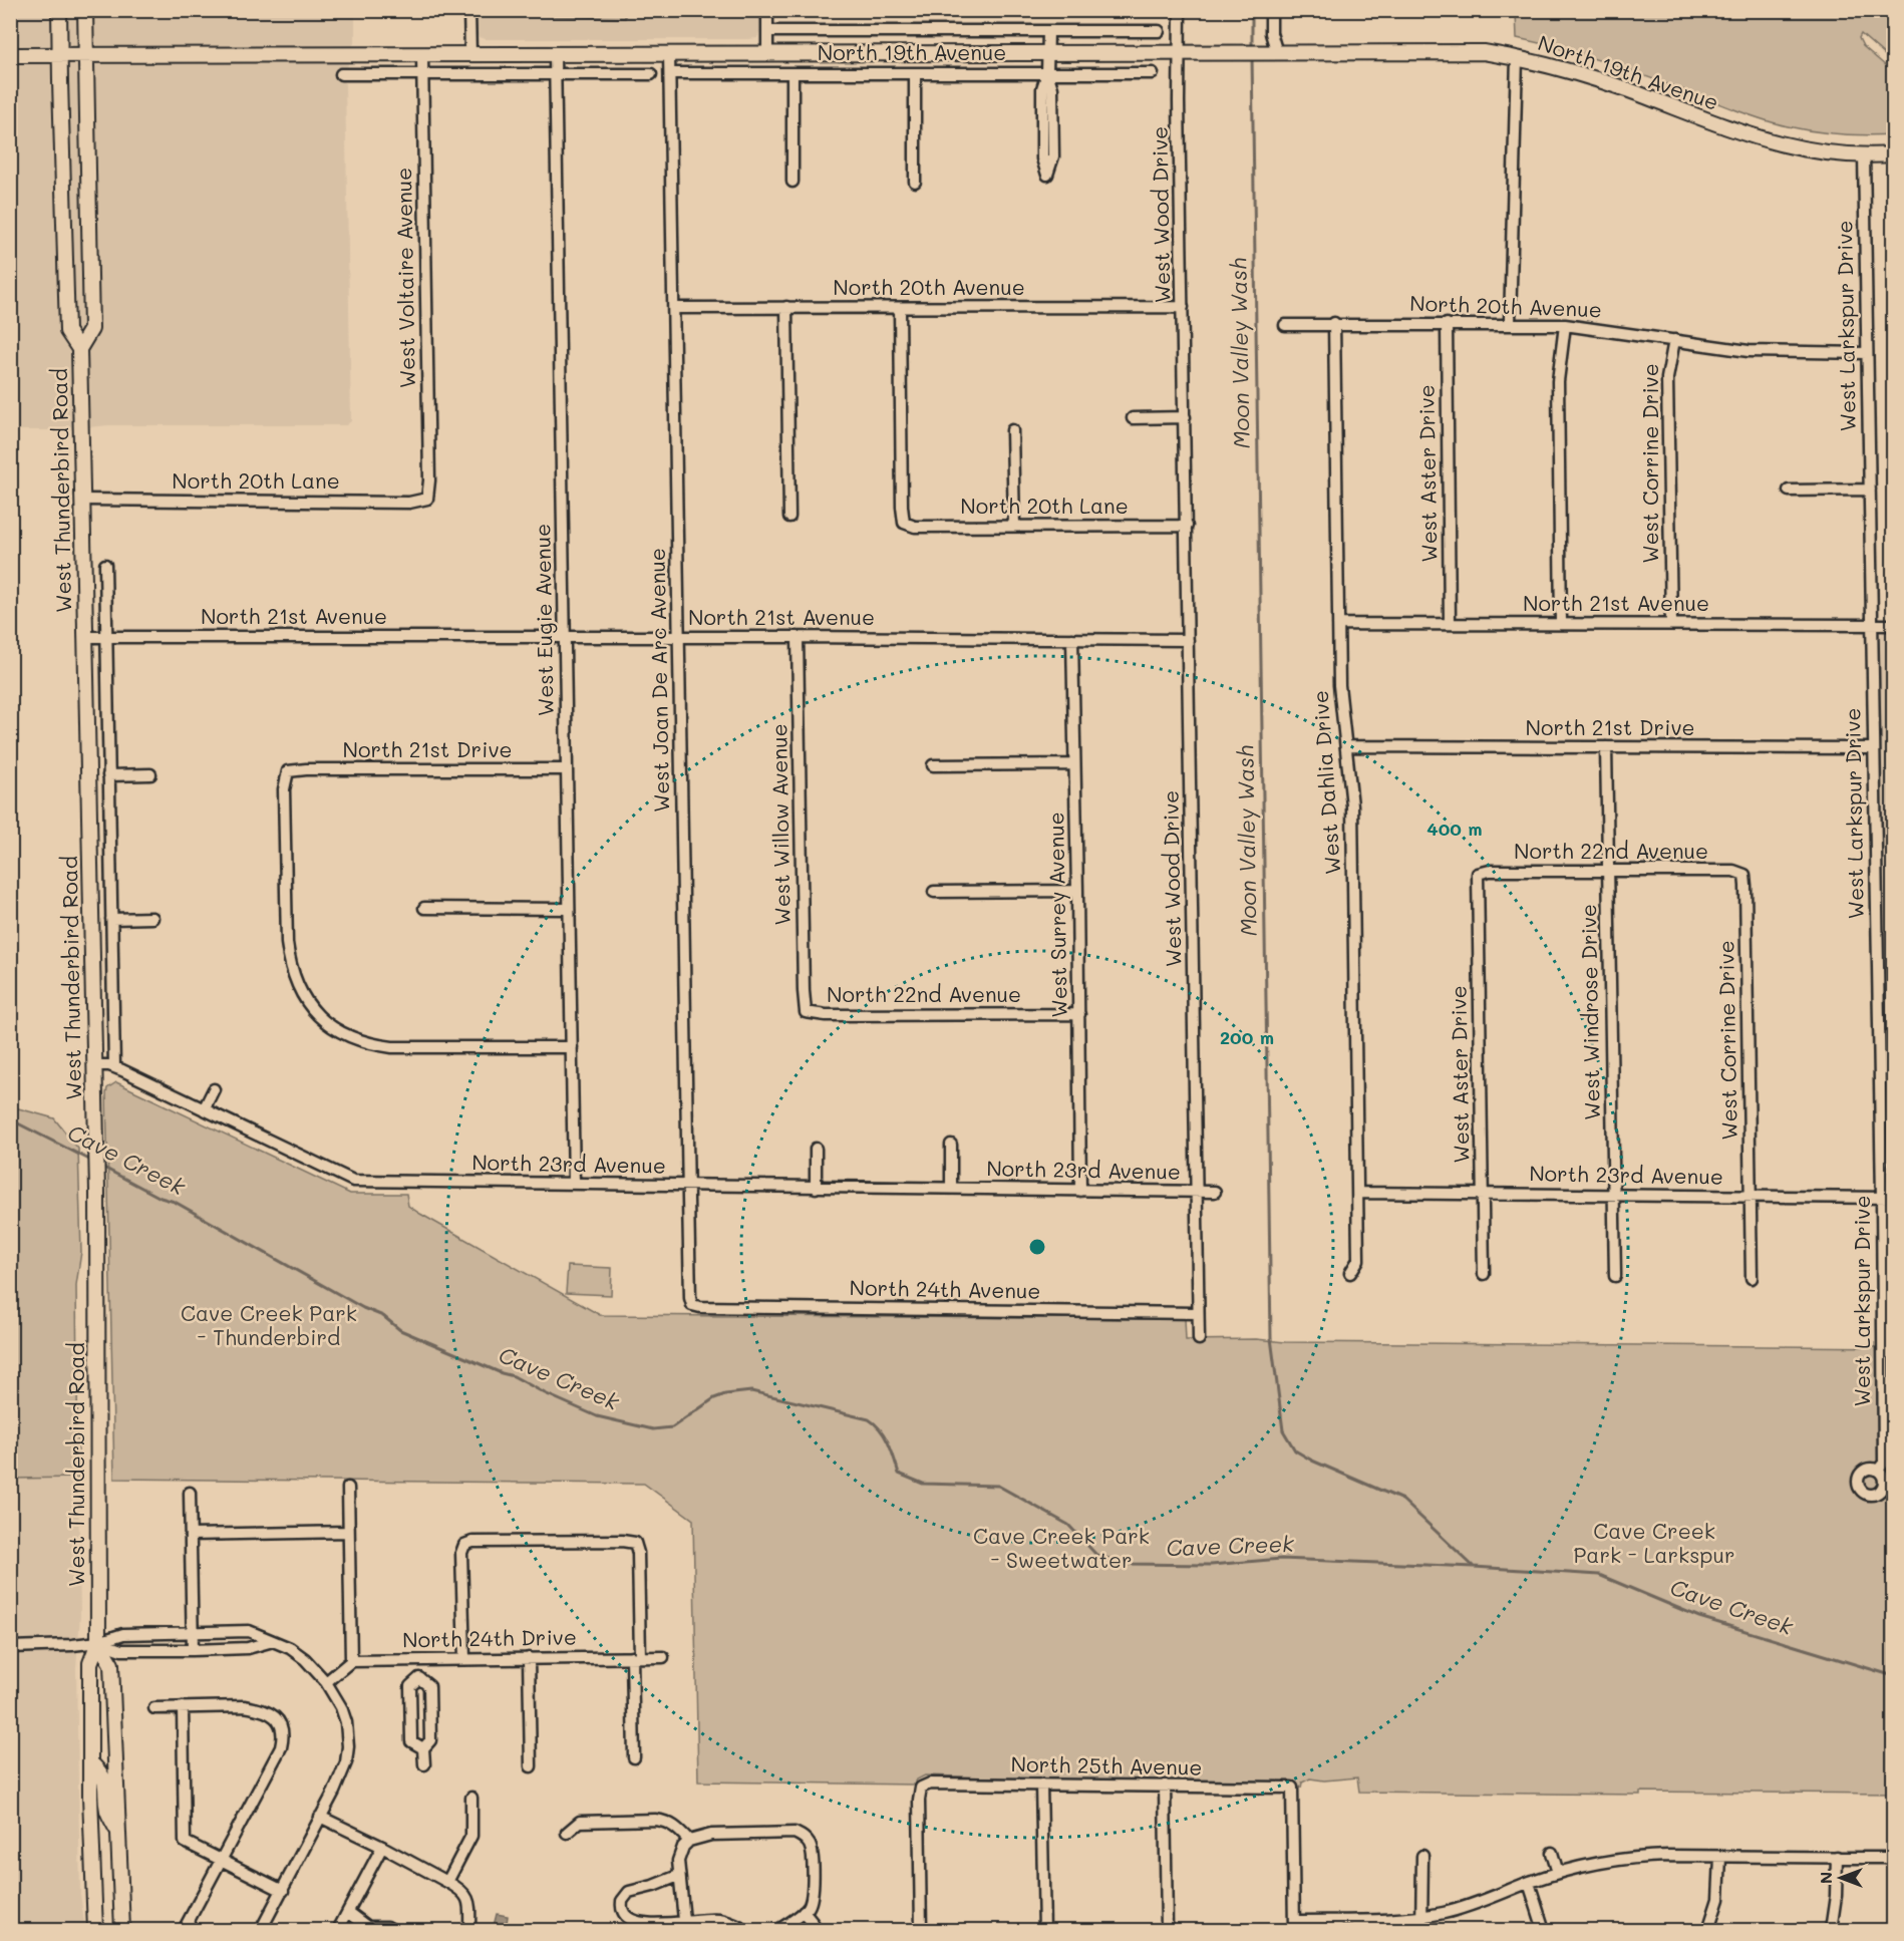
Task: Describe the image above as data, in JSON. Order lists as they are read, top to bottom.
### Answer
{
  "streets": {
    "main road": ["North 19th Avenue", "West Thunderbird Road"],
    "street": [
      "West Wood Drive",
      "West Voltaire Avenue",
      "North 20th Avenue",
      "West Larkspur Drive",
      "West Corrine Drive",
      "West Aster Drive",
      "North 20th Lane",
      "North 21st Avenue",
      "West Eugie Avenue",
      "West Joan De Arc Avenue",
      "North 21st Drive",
      "West Dahlia Drive",
      "West Willow Avenue",
      "North 22nd Avenue",
      "West Surrey Avenue",
      "West Windrose Drive",
      "North 23rd Avenue",
      "North 24th Avenue",
      "North 24th Drive",
      "North 25th Avenue"
    ]
  },
  "crossings": [
    ["North 19th Avenue", "West Wood Drive"],
    ["North 19th Avenue", "West Voltaire Avenue"],
    ["North 19th Avenue", "West Larkspur Drive"],
    ["North 19th Avenue", "West Thunderbird Road"],
    ["North 19th Avenue", "West Eugie Avenue"],
    ["North 19th Avenue", "West Joan De Arc Avenue"],
    ["West Wood Drive", "North 20th Avenue"],
    ["West Wood Drive", "North 20th Lane"],
    ["West Wood Drive", "North 21st Avenue"],
    ["West Wood Drive", "North 23rd Avenue"],
    ["West Wood Drive", "North 24th Avenue"],
    ["West Voltaire Avenue", "North 20th Lane"],
    ["North 20th Avenue", "West Larkspur Drive"],
    ["North 20th Avenue", "West Corrine Drive"],
    ["North 20th Avenue", "West Aster Drive"],
    ["North 20th Avenue", "North 20th Lane"],
    ["North 20th Avenue", "West Joan De Arc Avenue"],
    ["North 20th Avenue", "West Dahlia Drive"],
    ["West Larkspur Drive", "North 21st Avenue"],
    ["West Larkspur Drive", "North 21st Drive"],
    ["West Larkspur Drive", "North 23rd Avenue"],
    ["West Corrine Drive", "North 21st Avenue"],
    ["West Corrine Drive", "North 22nd Avenue"],
    ["West Corrine Drive", "North 23rd Avenue"],
    ["West Aster Drive", "North 21st Avenue"],
    ["West Aster Drive", "North 22nd Avenue"],
    ["West Aster Drive", "North 23rd Avenue"],
    ["North 20th Lane", "West Thunderbird Road"],
    ["West Thunderbird Road", "North 21st Avenue"],
    ["West Thunderbird Road", "North 23rd Avenue"],
    ["North 21st Avenue", "West Eugie Avenue"],
    ["North 21st Avenue", "West Joan De Arc Avenue"],
    ["North 21st Avenue", "West Dahlia Drive"],
    ["North 21st Avenue", "West Willow Avenue"],
    ["North 21st Avenue", "West Surrey Avenue"],
    ["West Eugie Avenue", "North 21st Drive"],
    ["West Eugie Avenue", "North 23rd Avenue"],
    ["West Joan De Arc Avenue", "North 23rd Avenue"],
    ["West Joan De Arc Avenue", "North 24th Avenue"],
    ["North 21st Drive", "West Dahlia Drive"],
    ["North 21st Drive", "West Windrose Drive"],
    ["West Dahlia Drive", "North 23rd Avenue"],
    ["West Willow Avenue", "North 22nd Avenue"],
    ["North 22nd Avenue", "West Surrey Avenue"],
    ["North 22nd Avenue", "West Windrose Drive"],
    ["West Surrey Avenue", "North 23rd Avenue"],
    ["West Windrose Drive", "North 23rd Avenue"]
  ],
  "water": ["Moon Valley Wash", "Cave Creek"],
  "parks": ["Cave Creek Park - Thunderbird", "Cave Creek Park - Larkspur", "Cave Creek Park - Sweetwater"],
  "north": "left",
  "rings": ["400 m", "200 m"]
}
